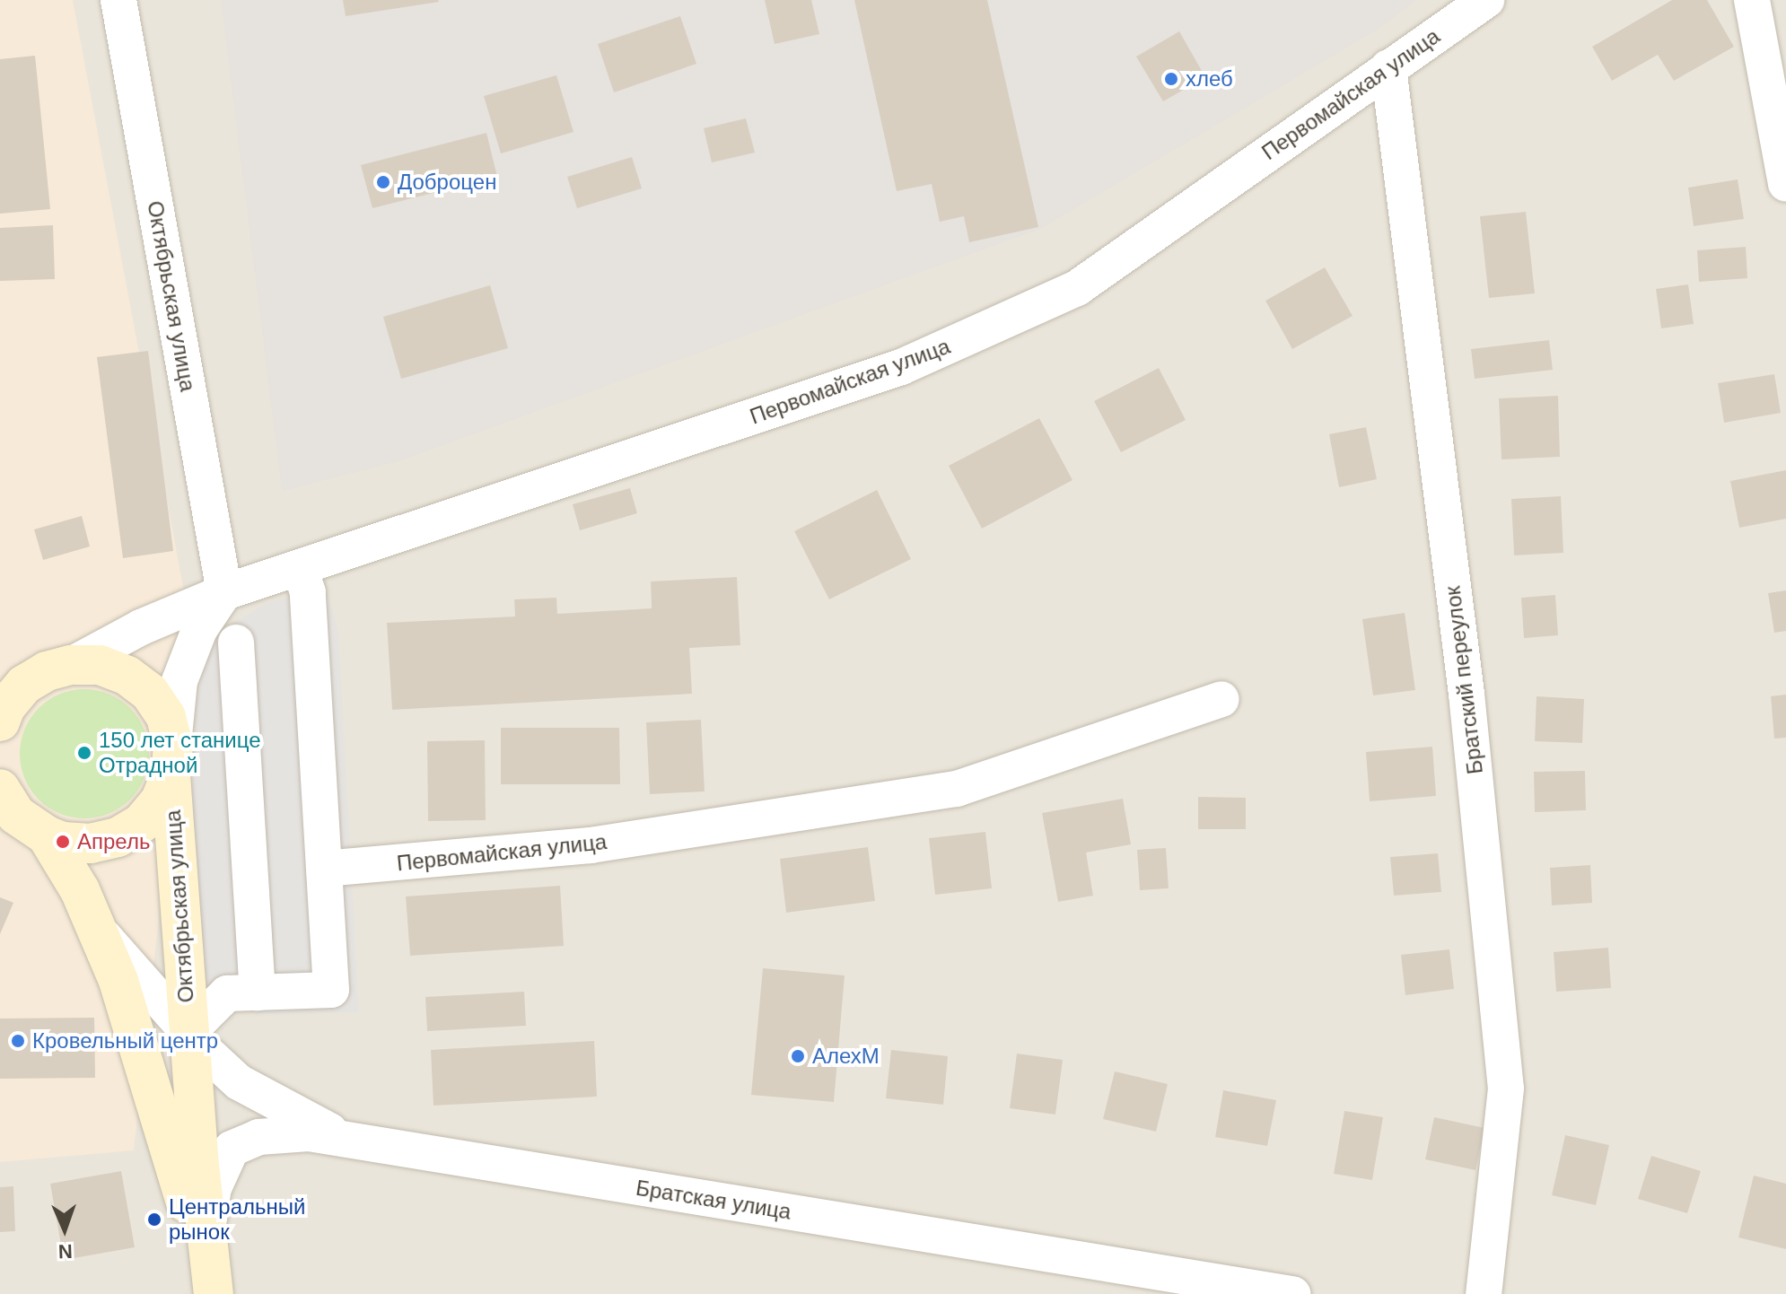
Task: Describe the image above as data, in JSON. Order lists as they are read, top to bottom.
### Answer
{
  "streets": {
    "street": [
      "Первомайская улица",
      "Октябрьская улица",
      "Братский переулок",
      "Братская улица"
    ]
  },
  "crossings": [
    ["Первомайская улица", "Октябрьская улица"],
    ["Первомайская улица", "Братский переулок"],
    ["Октябрьская улица", "Братская улица"]
  ],
  "places": [
    "хлеб",
    "Доброцен",
    "150 лет станице Отрадной",
    "Апрель",
    "Кровельный центр",
    "АлехМ",
    "Центральный рынок"
  ],
  "north": "bottom"
}
